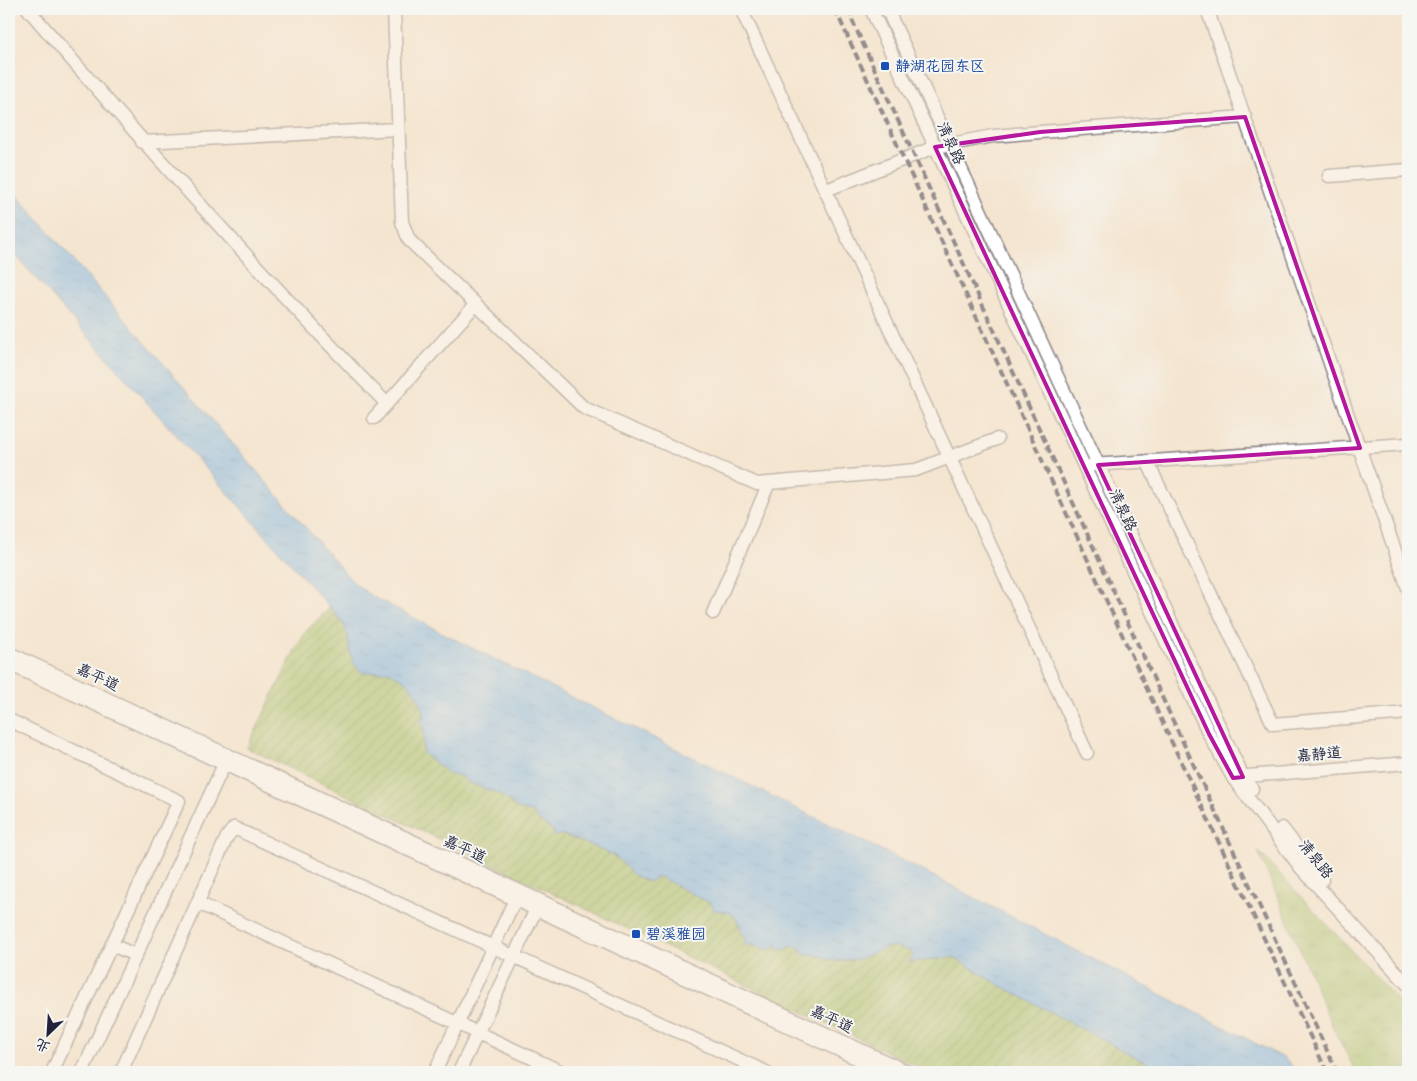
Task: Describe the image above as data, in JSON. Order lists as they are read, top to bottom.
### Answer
{
  "streets": {
    "street": ["清泉路", "嘉平道", "嘉静道"]
  },
  "crossings": [
    ["清泉路", "嘉静道"]
  ],
  "places": {
    "transit": ["静湖花园东区", "碧溪雅园"]
  },
  "north": "bottom left"
}
